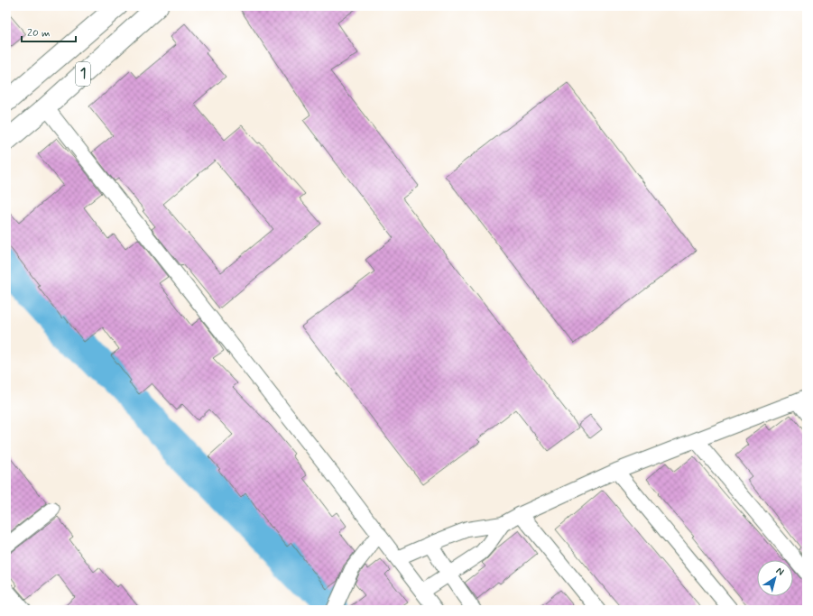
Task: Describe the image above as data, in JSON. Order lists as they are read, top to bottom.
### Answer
{
  "streets": {
    "highway": ["1"]
  },
  "scale_bar": "20 m",
  "north": "top right"
}
